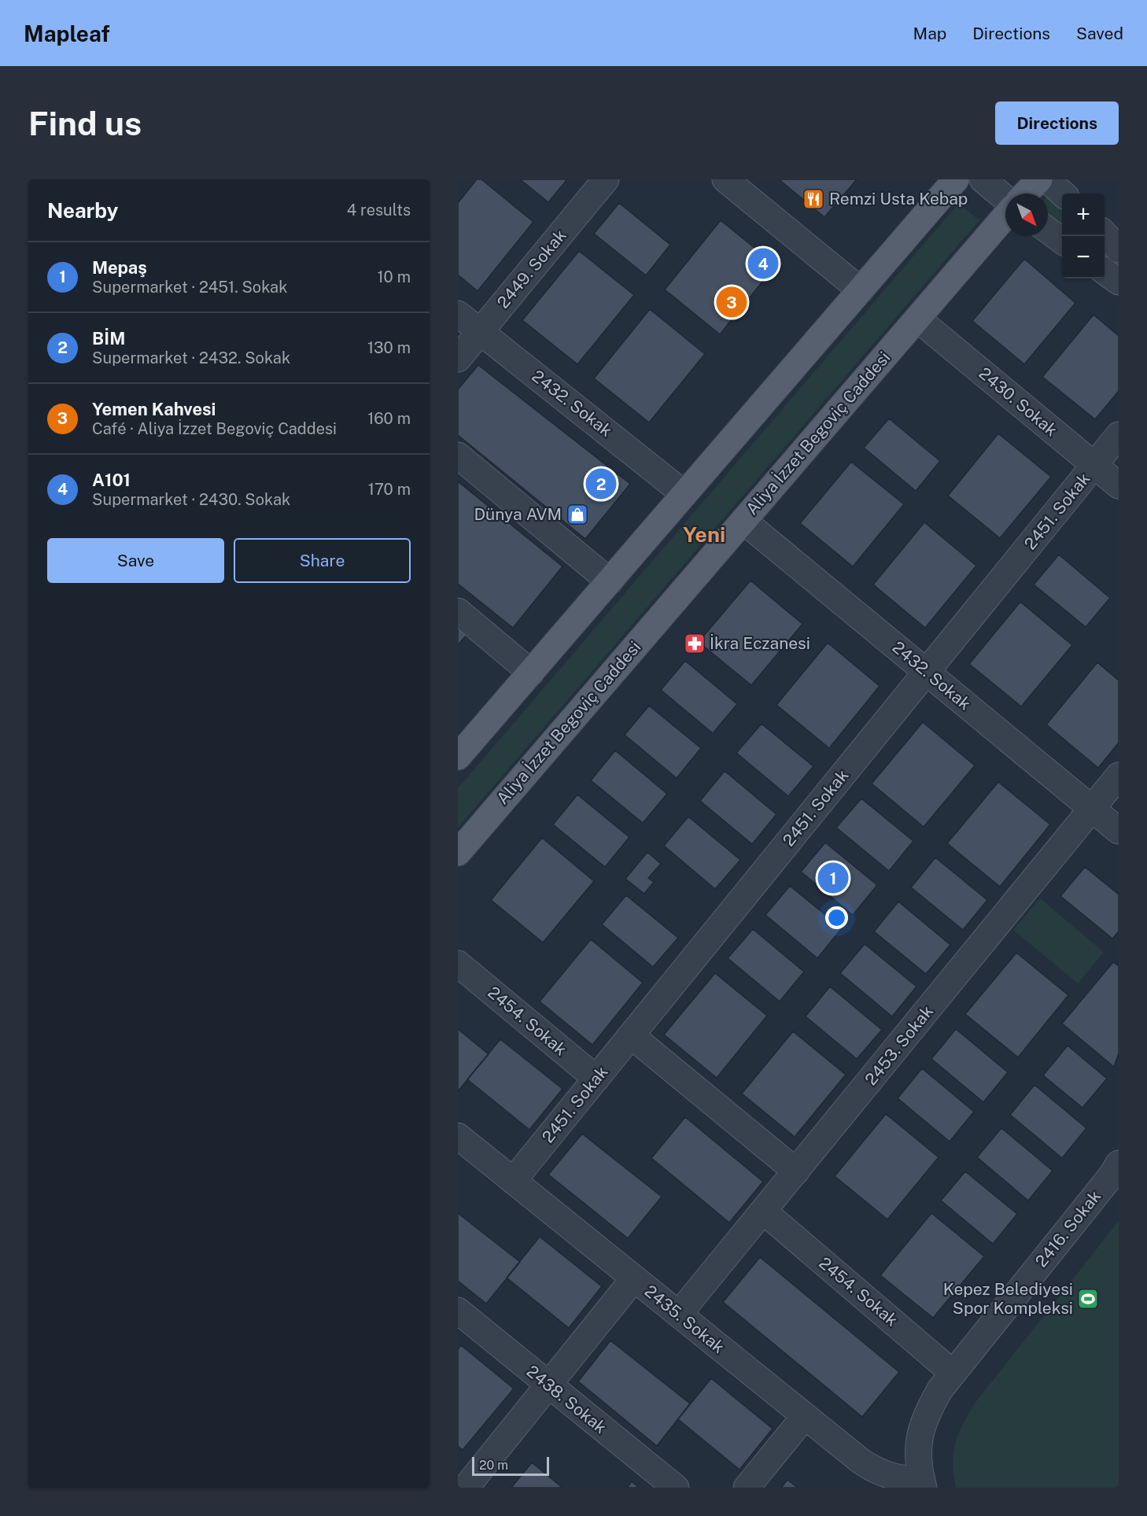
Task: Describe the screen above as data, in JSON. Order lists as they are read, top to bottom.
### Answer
{
  "streets": {
    "main road": ["Aliya İzzet Begoviç Caddesi"],
    "street": [
      "2449. Sokak",
      "2430. Sokak",
      "2432. Sokak",
      "2451. Sokak",
      "2454. Sokak",
      "2453. Sokak",
      "2416. Sokak",
      "2435. Sokak",
      "2438. Sokak"
    ]
  },
  "crossings": [
    ["2449. Sokak", "2432. Sokak"],
    ["2430. Sokak", "Aliya İzzet Begoviç Caddesi"],
    ["2430. Sokak", "2451. Sokak"],
    ["2432. Sokak", "Aliya İzzet Begoviç Caddesi"],
    ["2432. Sokak", "2451. Sokak"],
    ["2432. Sokak", "2453. Sokak"],
    ["2451. Sokak", "2454. Sokak"],
    ["2451. Sokak", "2435. Sokak"],
    ["2454. Sokak", "2453. Sokak"],
    ["2454. Sokak", "2416. Sokak"],
    ["2453. Sokak", "2435. Sokak"],
    ["2416. Sokak", "2435. Sokak"]
  ],
  "districts": ["Yeni"],
  "places": {
    "restaurant": ["Remzi Usta Kebap"],
    "shop": ["Dünya AVM"],
    "pharmacy": ["İkra Eczanesi"],
    "sports": ["Kepez Belediyesi Spor Kompleksi"]
  },
  "scale_bar": "20 m",
  "north": "bottom right",
  "page": {
    "header": "Mapleaf",
    "nav": ["Map", "Directions", "Saved"],
    "buttons": [
      "Directions",
      ["Save", "Share"]
    ],
    "title": "Find us",
    "heading": ["Nearby", "4 results"],
    "map_buttons": ["+", "−"],
    "list": [
      {
        "mark": "1",
        "name": "Mepaş",
        "note": "Supermarket · 2451. Sokak",
        "value": "10 m"
      },
      {
        "mark": "2",
        "name": "BİM",
        "note": "Supermarket · 2432. Sokak",
        "value": "130 m"
      },
      {
        "mark": "3",
        "name": "Yemen Kahvesi",
        "note": "Café · Aliya İzzet Begoviç Caddesi",
        "value": "160 m"
      },
      {
        "mark": "4",
        "name": "A101",
        "note": "Supermarket · 2430. Sokak",
        "value": "170 m"
      }
    ],
    "pins": [
      "4",
      "3",
      "2",
      "1"
    ],
    "scale": "20 m"
  }
}
